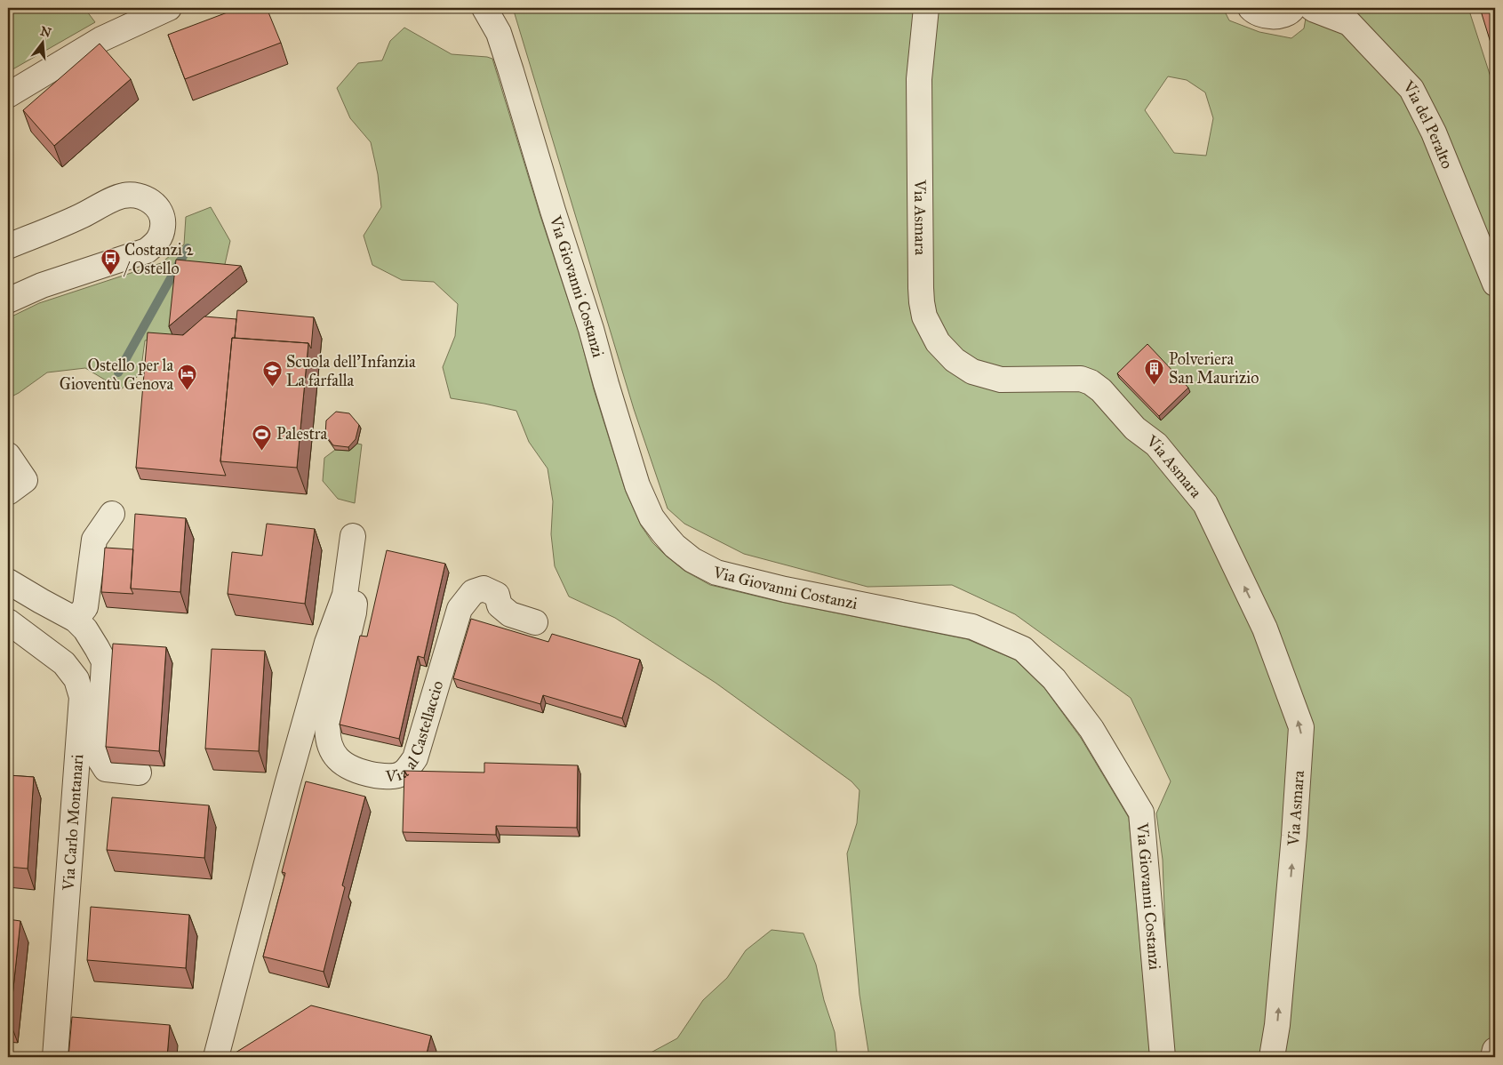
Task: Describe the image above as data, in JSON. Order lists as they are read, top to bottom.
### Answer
{
  "streets": {
    "street": [
      "Via del Peralto",
      "Via Asmara",
      "Via Giovanni Costanzi",
      "Via al Castellaccio",
      "Via Carlo Montanari"
    ]
  },
  "one_way": ["Via Asmara"],
  "places": {
    "bus stop": ["Costanzi 2 / Ostello"],
    "building": ["Polveriera San Maurizio"],
    "school or university": ["Scuola dell'Infanzia La farfalla"],
    "hotel": ["Ostello per la Gioventù Genova"],
    "sports": ["Palestra"]
  },
  "north": "top"
}
